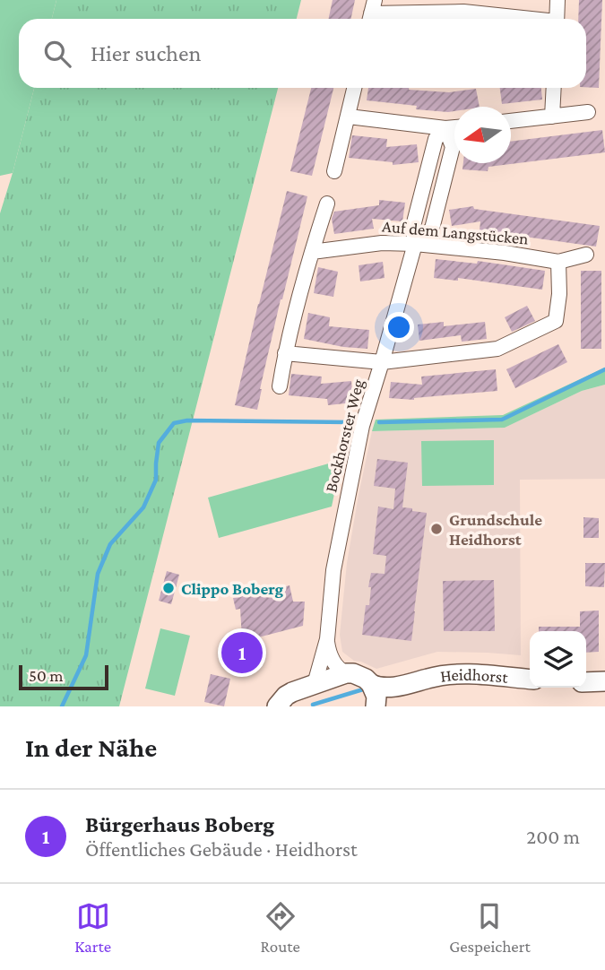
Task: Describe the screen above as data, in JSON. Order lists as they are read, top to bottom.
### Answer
{
  "streets": {
    "street": ["Auf dem Langstücken", "Bockhorster Weg", "Heidhorst"]
  },
  "crossings": [
    ["Auf dem Langstücken", "Bockhorster Weg"],
    ["Bockhorster Weg", "Heidhorst"]
  ],
  "places": ["Grundschule Heidhorst", "Clippo Boberg"],
  "scale_bar": "50 m",
  "north": "left",
  "page": {
    "search": "Hier suchen",
    "pins": "1",
    "scale": "50 m",
    "heading": "In der Nähe",
    "list": [
      {
        "mark": "1",
        "name": "Bürgerhaus Boberg",
        "note": "Öffentliches Gebäude · Heidhorst",
        "value": "200 m"
      }
    ],
    "nav": ["Karte", "Route", "Gespeichert"]
  }
}
